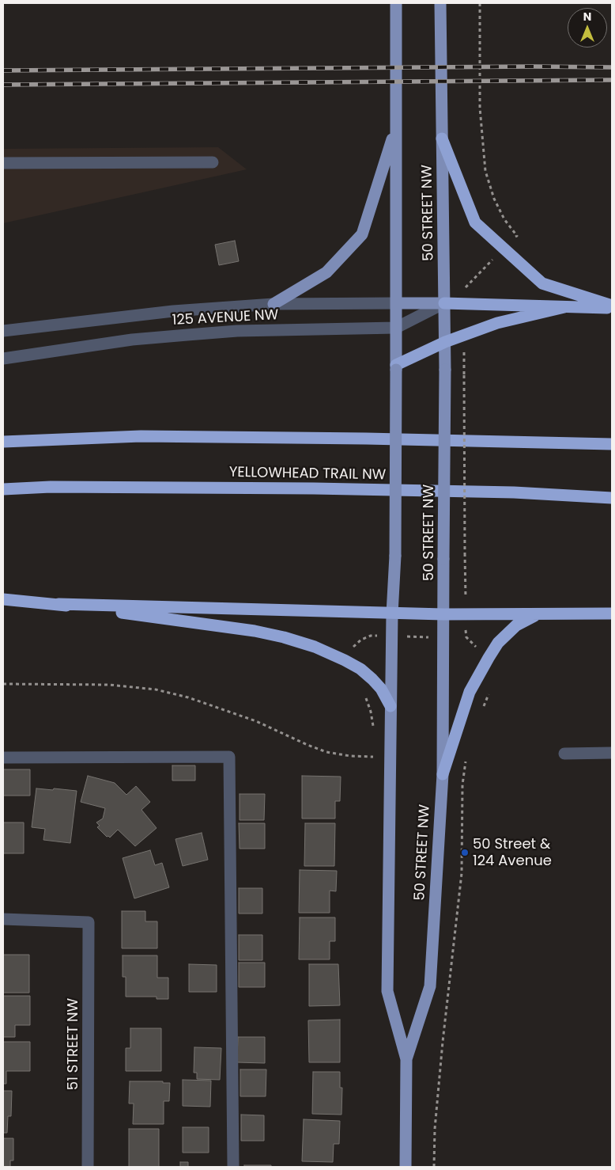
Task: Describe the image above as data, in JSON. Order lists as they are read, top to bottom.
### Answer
{
  "streets": {
    "highway": ["YELLOWHEAD TRAIL NW"],
    "main road": ["50 STREET NW"],
    "street": ["125 AVENUE NW", "51 STREET NW"]
  },
  "crossings": [
    ["50 STREET NW", "125 AVENUE NW"]
  ],
  "places": ["50 Street & 124 Avenue"],
  "north": "top"
}
